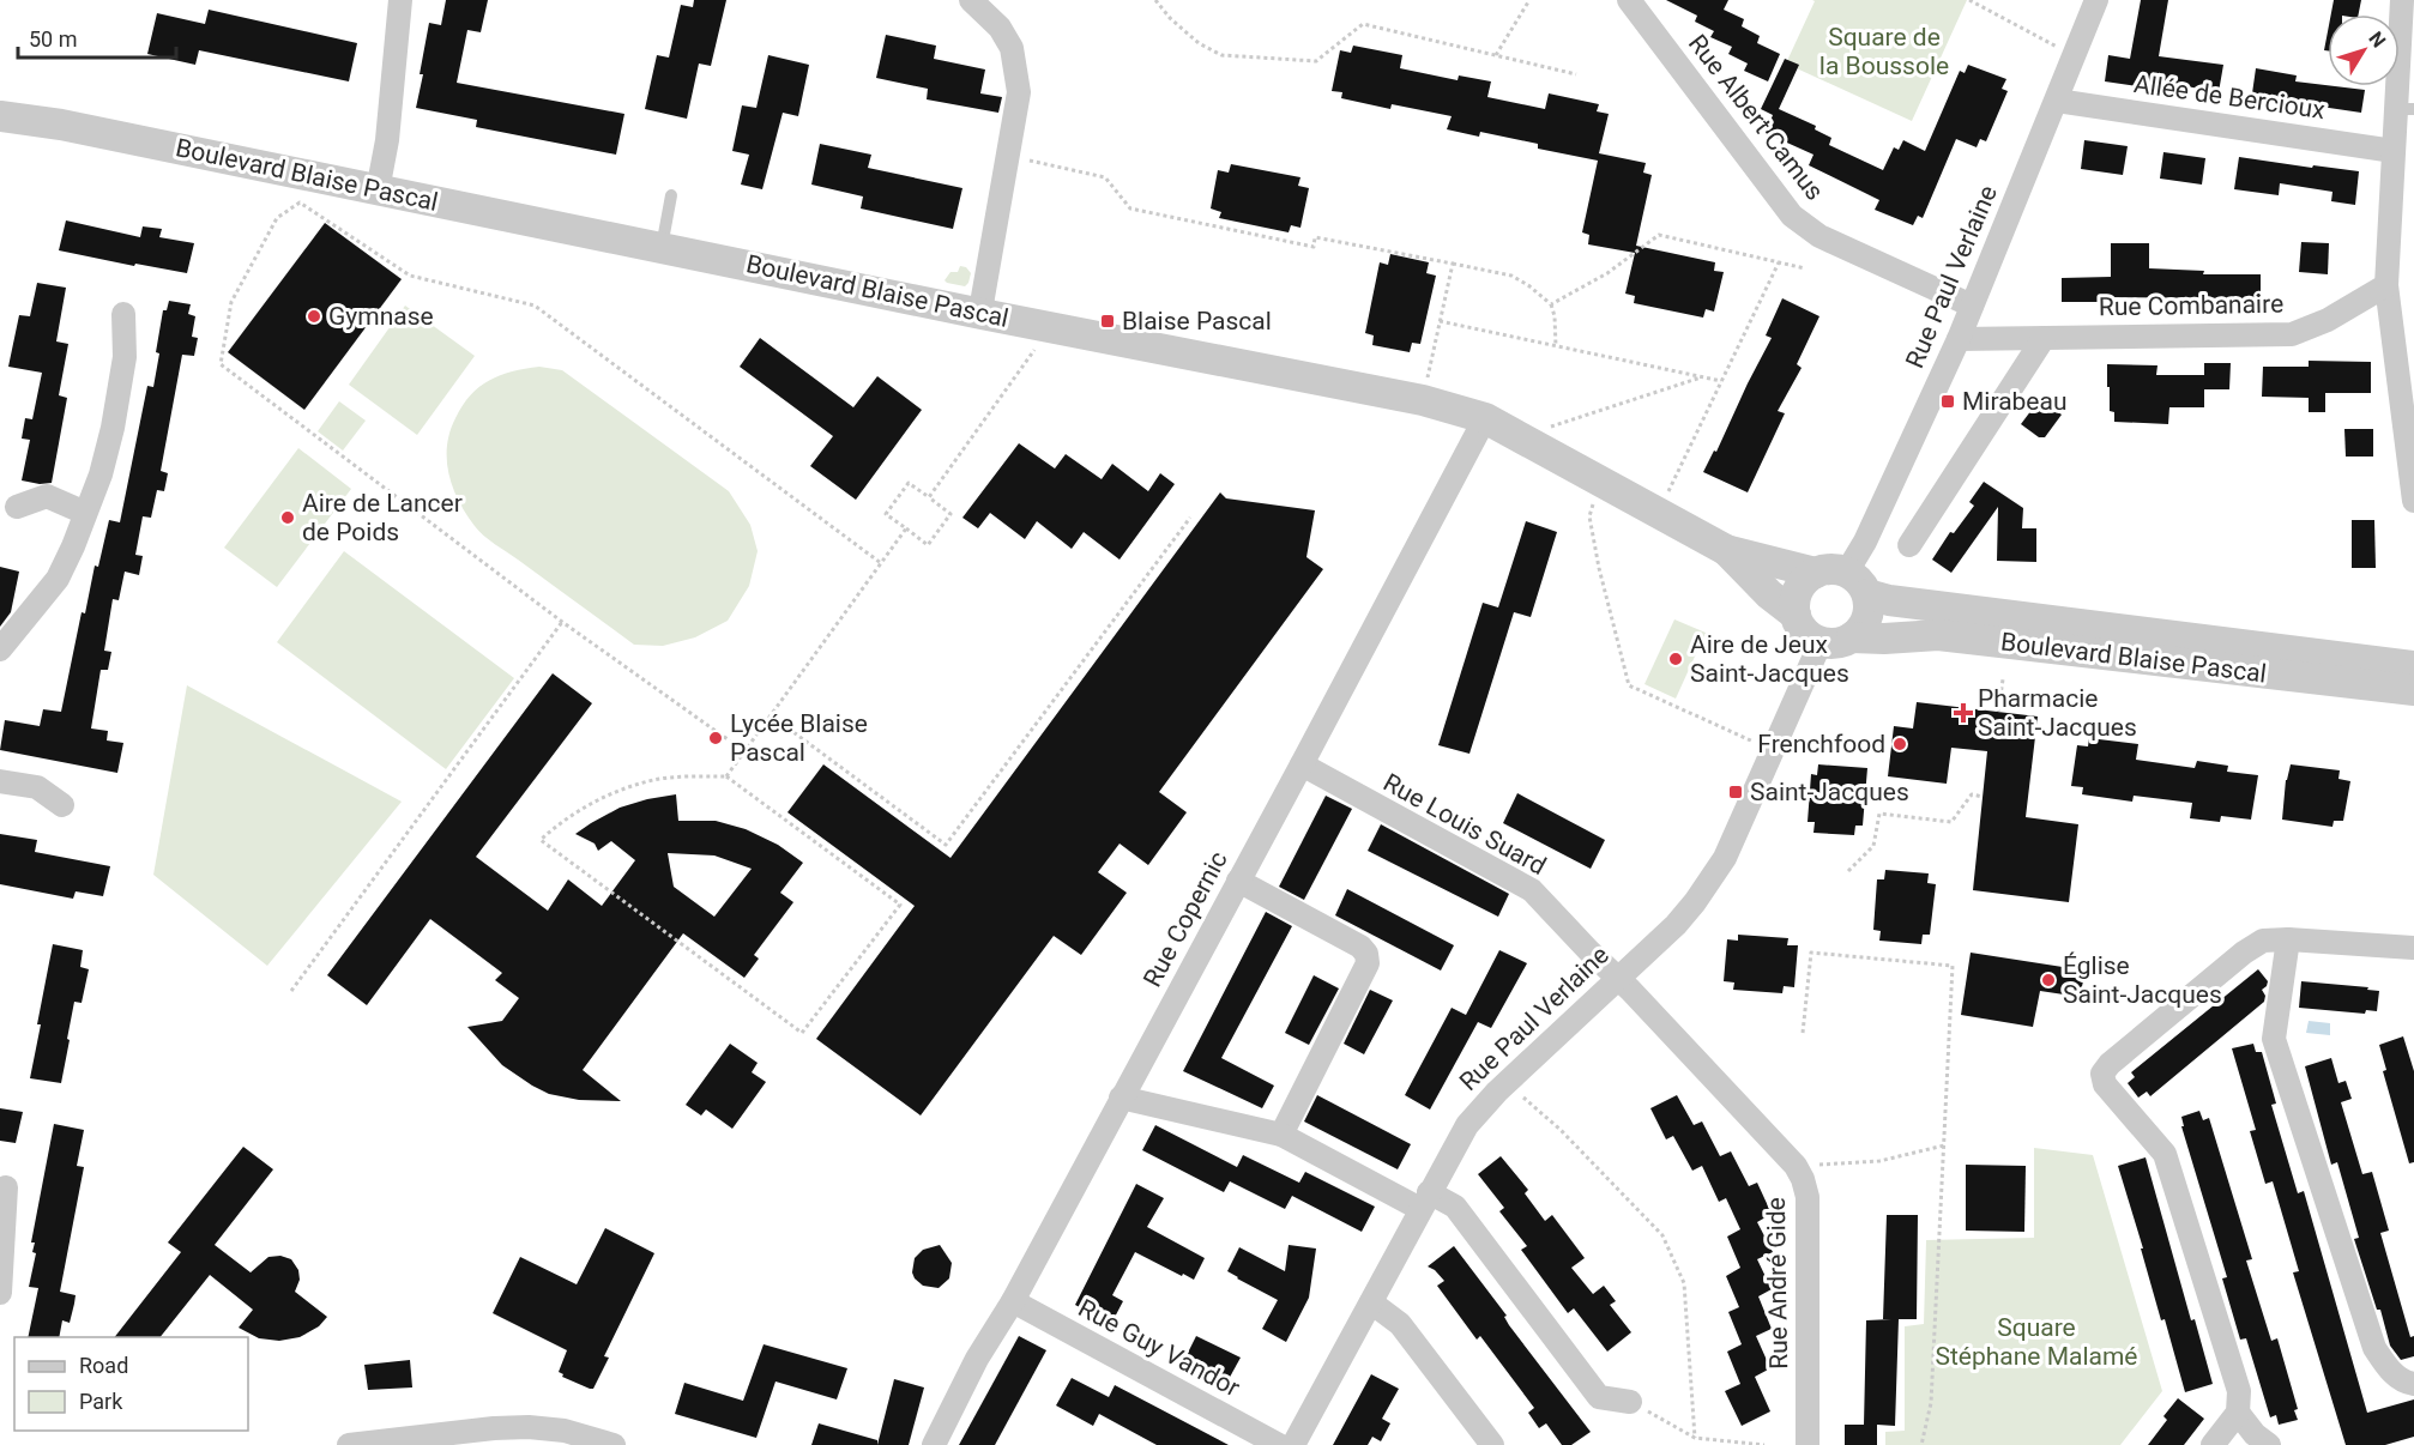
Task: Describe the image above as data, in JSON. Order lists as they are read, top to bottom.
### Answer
{
  "streets": {
    "street": [
      "Allée de Bercioux",
      "Rue Albert Camus",
      "Boulevard Blaise Pascal",
      "Rue Paul Verlaine",
      "Rue Combanaire",
      "Rue Louis Suard",
      "Rue Copernic",
      "Rue André Gide",
      "Rue Guy Vandor"
    ]
  },
  "crossings": [
    ["Allée de Bercioux", "Rue Paul Verlaine"],
    ["Rue Albert Camus", "Rue Paul Verlaine"],
    ["Boulevard Blaise Pascal", "Rue Paul Verlaine"],
    ["Boulevard Blaise Pascal", "Rue Copernic"],
    ["Rue Paul Verlaine", "Rue Combanaire"],
    ["Rue Paul Verlaine", "Rue Louis Suard"],
    ["Rue Paul Verlaine", "Rue André Gide"],
    ["Rue Louis Suard", "Rue Copernic"],
    ["Rue Louis Suard", "Rue André Gide"],
    ["Rue Copernic", "Rue Guy Vandor"]
  ],
  "parks": ["Square de la Boussole", "Square Stéphane Malamé"],
  "places": {
    "other": [
      "Gymnase",
      "Aire de Lancer de Poids",
      "Aire de Jeux Saint-Jacques",
      "Lycée Blaise Pascal",
      "Frenchfood",
      "Église Saint-Jacques"
    ],
    "transit": ["Blaise Pascal", "Mirabeau", "Saint-Jacques"],
    "health": ["Pharmacie Saint-Jacques"]
  },
  "legend": ["Road", "Park"],
  "scale_bar": "50 m",
  "north": "top right"
}
